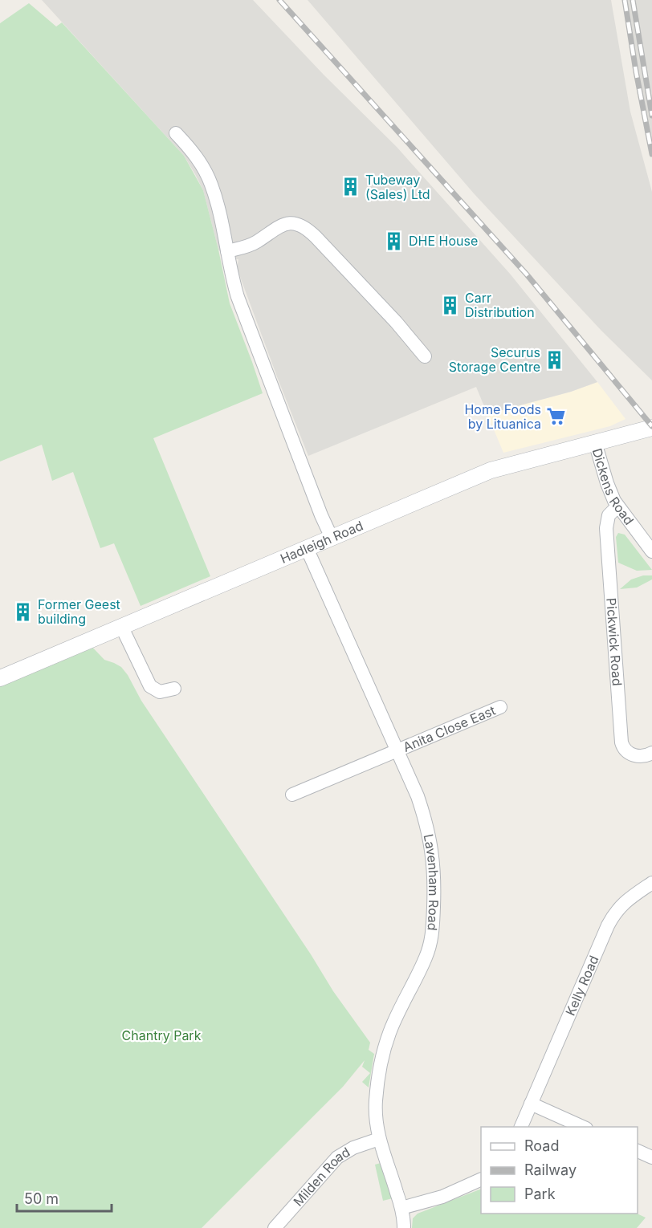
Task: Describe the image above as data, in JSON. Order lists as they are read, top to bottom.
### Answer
{
  "streets": {
    "street": [
      "Dickens Road",
      "Hadleigh Road",
      "Pickwick Road",
      "Anita Close East",
      "Lavenham Road",
      "Kelly Road",
      "Milden Road"
    ]
  },
  "crossings": [
    ["Dickens Road", "Hadleigh Road"],
    ["Dickens Road", "Pickwick Road"],
    ["Hadleigh Road", "Lavenham Road"],
    ["Anita Close East", "Lavenham Road"],
    ["Lavenham Road", "Milden Road"]
  ],
  "parks": ["Chantry Park"],
  "places": {
    "building": [
      "Tubeway (Sales) Ltd",
      "DHE House",
      "Carr Distribution",
      "Securus Storage Centre",
      "Former Geest building"
    ],
    "supermarket": ["Home Foods by Lituanica"]
  },
  "legend": ["Road", "Railway", "Park"],
  "scale_bar": "50 m"
}
